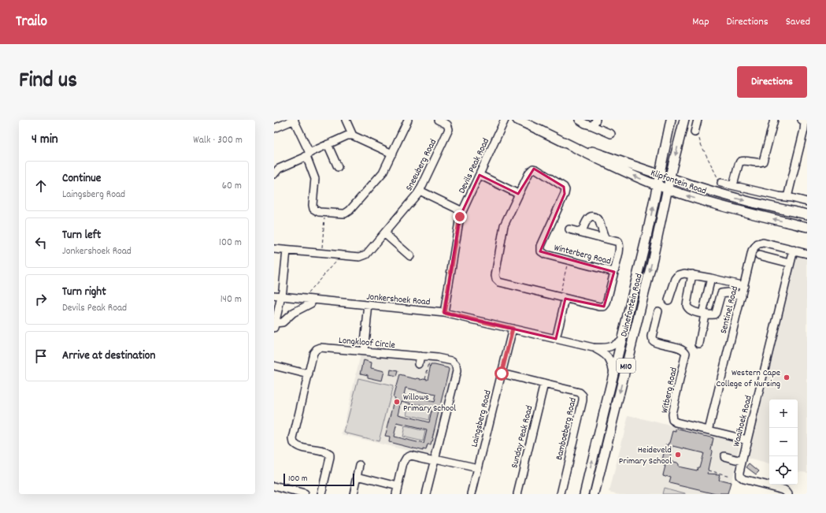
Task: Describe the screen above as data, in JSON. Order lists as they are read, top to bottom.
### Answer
{
  "streets": {
    "main road": ["Klipfontein Road", "Duinefontein Road", "M10"],
    "street": [
      "Sneeuberg Road",
      "Devils Peak Road",
      "Winterberg Road",
      "Jonkershoek Road",
      "Sentinel Road",
      "Longkloof Circle",
      "Witberg Road",
      "Laingsberg Road",
      "Waaihoek Road",
      "Bamboeberg Road",
      "Sunday Peak Road"
    ]
  },
  "crossings": [
    ["Devils Peak Road", "Jonkershoek Road"],
    ["Klipfontein Road", "Duinefontein Road"],
    ["Jonkershoek Road", "Duinefontein Road"],
    ["Jonkershoek Road", "Laingsberg Road"],
    ["Sentinel Road", "Witberg Road"],
    ["Sentinel Road", "Waaihoek Road"],
    ["Witberg Road", "Waaihoek Road"],
    ["Laingsberg Road", "Bamboeberg Road"],
    ["Bamboeberg Road", "Sunday Peak Road"]
  ],
  "places": ["Western Cape College of Nursing", "Willows Primary School", "Heideveld Primary School"],
  "scale_bar": "100 m",
  "page": {
    "header": "Trailo",
    "nav": ["Map", "Directions", "Saved"],
    "title": "Find us",
    "buttons": "Directions",
    "heading": ["4 min", "Walk · 300 m"],
    "list": [
      ["Continue", "Laingsberg Road", "60 m"],
      ["Turn left", "Jonkershoek Road", "100 m"],
      ["Turn right", "Devils Peak Road", "140 m"],
      "Arrive at destination"
    ],
    "map_buttons": ["+", "−"],
    "scale": "100 m"
  }
}
